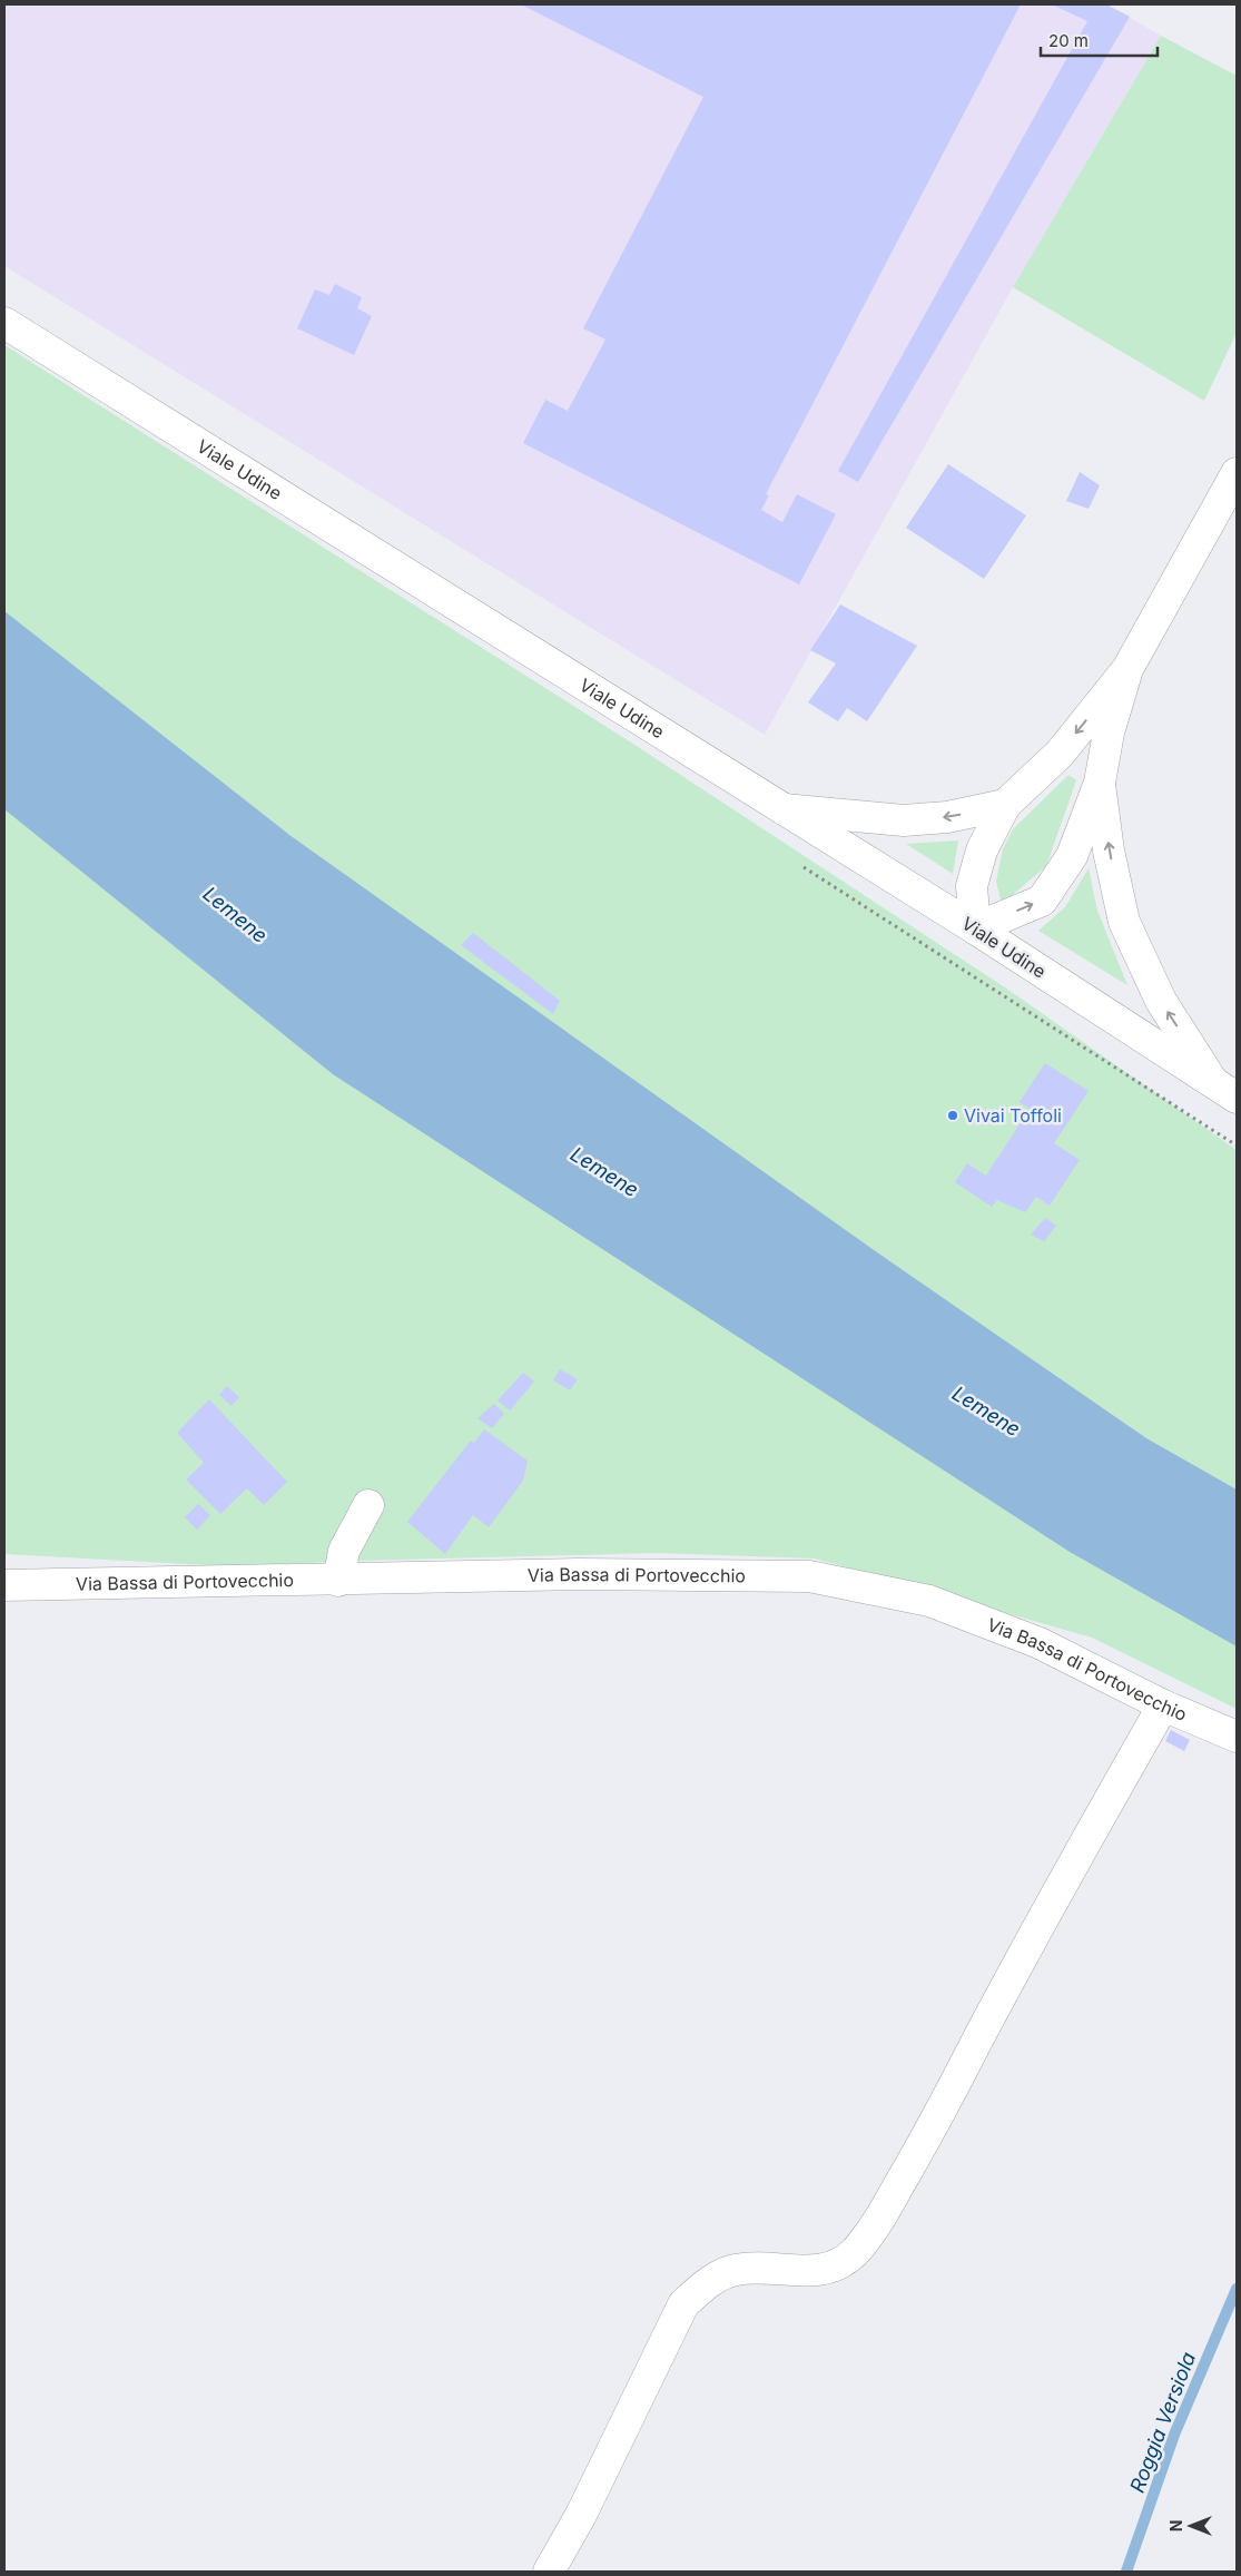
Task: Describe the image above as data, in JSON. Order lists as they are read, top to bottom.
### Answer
{
  "streets": {
    "main road": ["Viale Udine", "Via Bassa di Portovecchio"]
  },
  "water": ["Lemene", "Roggia Versiola"],
  "places": ["Vivai Toffoli"],
  "scale_bar": "20 m",
  "north": "left"
}
